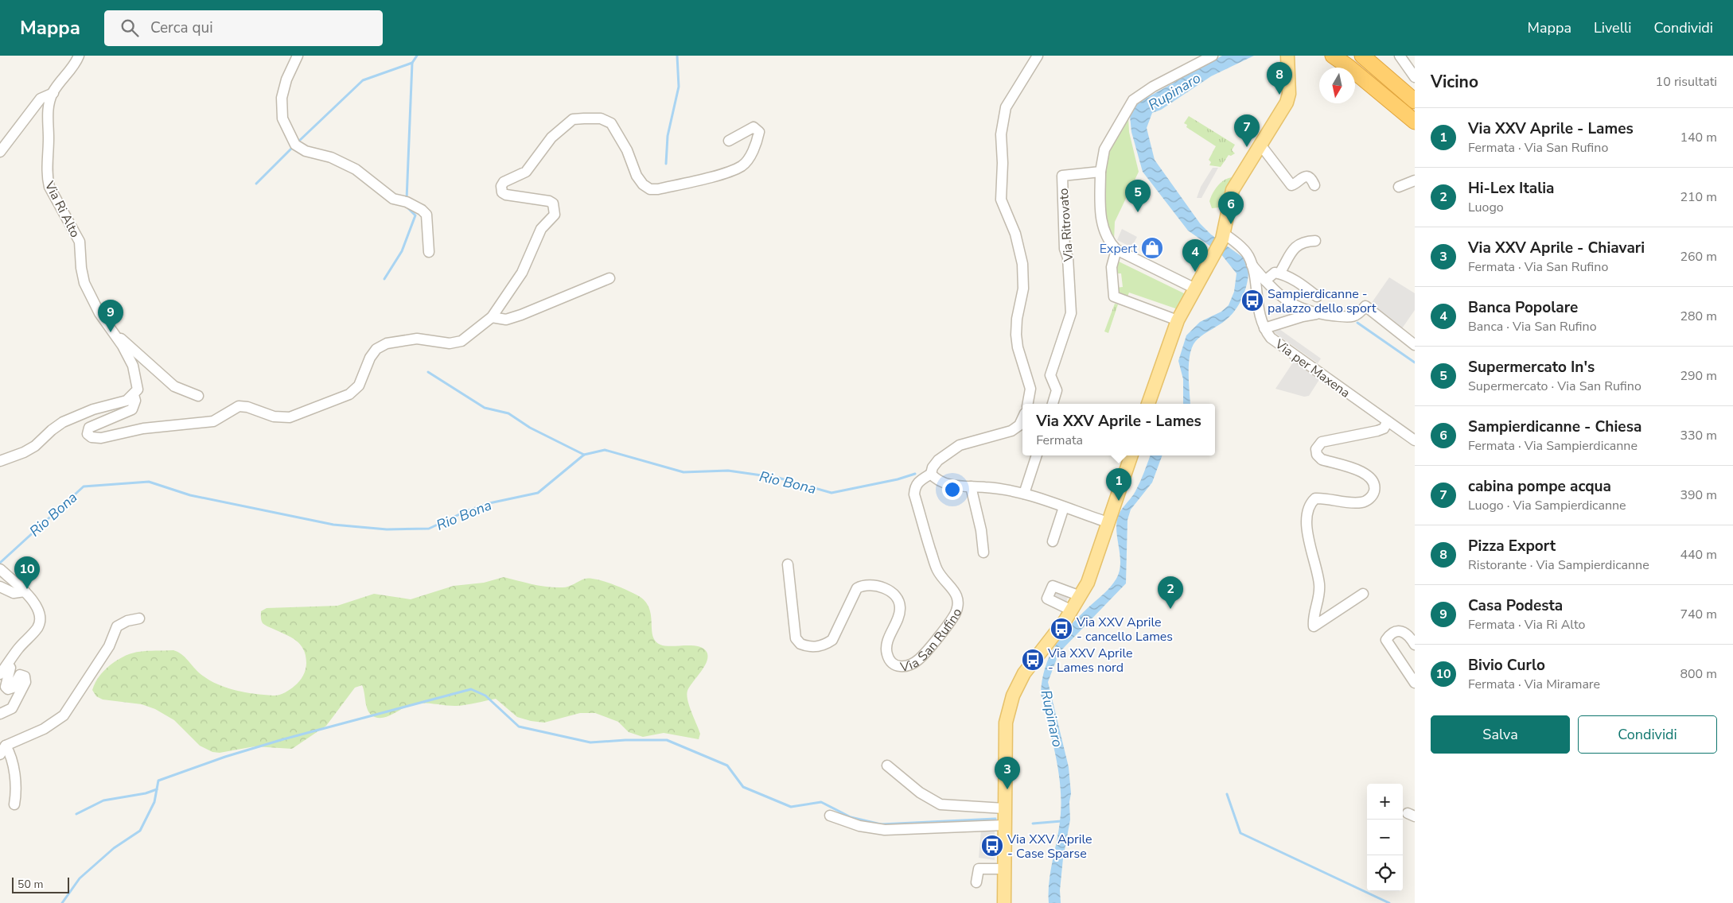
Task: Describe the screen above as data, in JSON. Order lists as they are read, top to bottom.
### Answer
{
  "streets": {
    "street": [
      "Via Ri Alto",
      "Via Ritrovato",
      "Via per Maxena",
      "Via San Rufino"
    ]
  },
  "water": ["Rupinaro", "Rio Bona"],
  "places": {
    "shop": ["Expert"],
    "bus stop": [
      "Sampierdicanne - palazzo dello sport",
      "Via XXV Aprile - cancello Lames",
      "Via XXV Aprile - Lames nord",
      "Via XXV Aprile - Case Sparse"
    ]
  },
  "scale_bar": "50 m",
  "north": "bottom",
  "page": {
    "header": "Mappa",
    "search": "Cerca qui",
    "nav": ["Mappa", "Livelli", "Condividi"],
    "heading": ["Vicino", "10 risultati"],
    "pins": [
      "8",
      "7",
      "5",
      "6",
      "4",
      "9",
      "1",
      "10",
      "2",
      "3"
    ],
    "list": [
      {
        "mark": "1",
        "name": "Via XXV Aprile - Lames",
        "note": "Fermata · Via San Rufino",
        "value": "140 m"
      },
      {
        "mark": "2",
        "name": "Hi-Lex Italia",
        "note": "Luogo",
        "value": "210 m"
      },
      {
        "mark": "3",
        "name": "Via XXV Aprile - Chiavari",
        "note": "Fermata · Via San Rufino",
        "value": "260 m"
      },
      {
        "mark": "4",
        "name": "Banca Popolare",
        "note": "Banca · Via San Rufino",
        "value": "280 m"
      },
      {
        "mark": "5",
        "name": "Supermercato In's",
        "note": "Supermercato · Via San Rufino",
        "value": "290 m"
      },
      {
        "mark": "6",
        "name": "Sampierdicanne - Chiesa",
        "note": "Fermata · Via Sampierdicanne",
        "value": "330 m"
      },
      {
        "mark": "7",
        "name": "cabina pompe acqua",
        "note": "Luogo · Via Sampierdicanne",
        "value": "390 m"
      },
      {
        "mark": "8",
        "name": "Pizza Export",
        "note": "Ristorante · Via Sampierdicanne",
        "value": "440 m"
      },
      {
        "mark": "9",
        "name": "Casa Podesta",
        "note": "Fermata · Via Ri Alto",
        "value": "740 m"
      },
      {
        "mark": "10",
        "name": "Bivio Curlo",
        "note": "Fermata · Via Miramare",
        "value": "800 m"
      }
    ],
    "popup": ["Via XXV Aprile - Lames", "Fermata"],
    "buttons": ["Salva", "Condividi"],
    "map_buttons": ["+", "−"],
    "scale": "50 m"
  }
}
